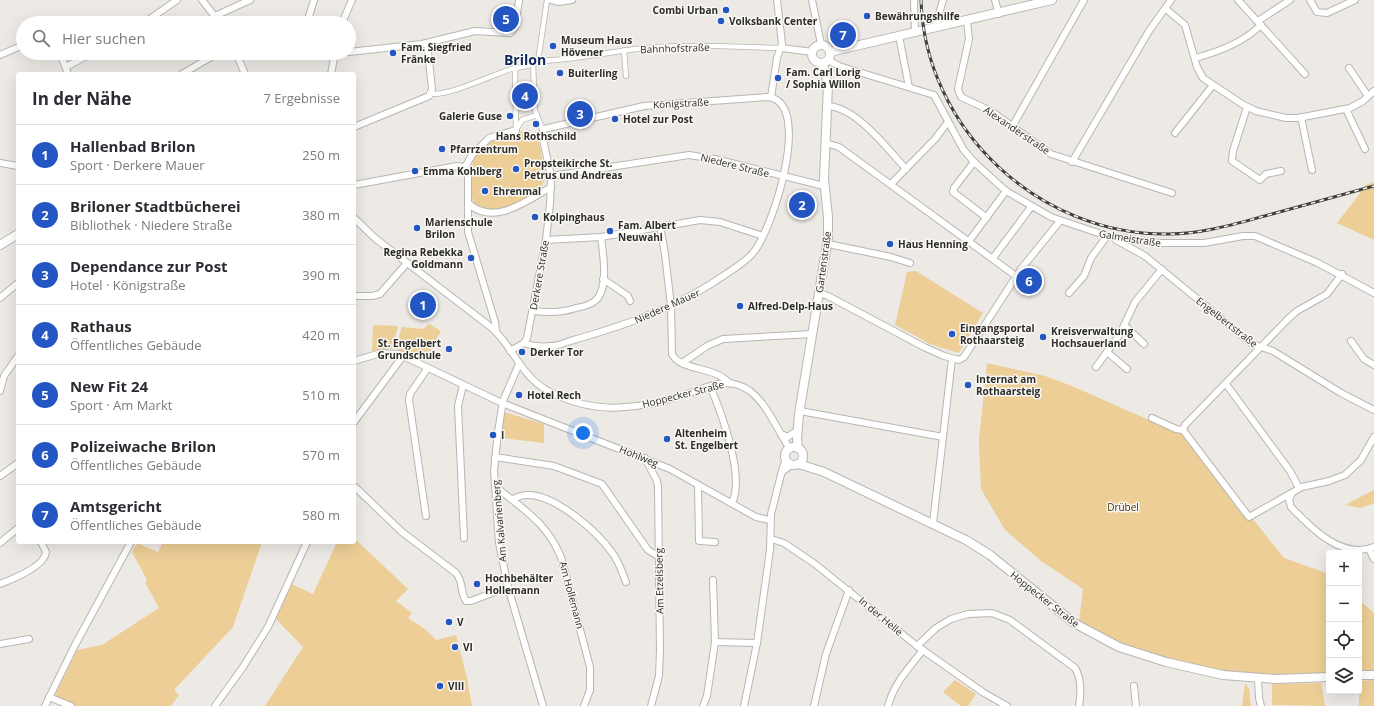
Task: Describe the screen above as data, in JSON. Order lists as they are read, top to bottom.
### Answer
{
  "streets": {
    "street": [
      "Bahnhofstraße",
      "Königstraße",
      "Alexanderstraße",
      "Niedere Straße",
      "Galmeistraße",
      "Gartenstraße",
      "Derkere Straße",
      "Niedere Mauer",
      "Engelbertstraße",
      "Hoppecker Straße",
      "Hohlweg",
      "Am Kalvarienberg",
      "Am Etzelsberg",
      "Am Hollemann",
      "In der Helle"
    ]
  },
  "crossings": [
    ["Bahnhofstraße", "Galmeistraße"],
    ["Bahnhofstraße", "Gartenstraße"],
    ["Königstraße", "Derkere Straße"],
    ["Königstraße", "Niedere Mauer"],
    ["Niedere Straße", "Gartenstraße"],
    ["Niedere Straße", "Derkere Straße"],
    ["Niedere Straße", "Niedere Mauer"],
    ["Galmeistraße", "Gartenstraße"],
    ["Galmeistraße", "Engelbertstraße"],
    ["Gartenstraße", "Hoppecker Straße"],
    ["Derkere Straße", "Niedere Mauer"],
    ["Hoppecker Straße", "Am Kalvarienberg"],
    ["Hohlweg", "Am Kalvarienberg"],
    ["Hohlweg", "Am Etzelsberg"],
    ["Am Kalvarienberg", "Am Hollemann"]
  ],
  "districts": ["Brilon"],
  "parks": ["Drübel"],
  "places": [
    "Combi Urban",
    "Bewährungshilfe",
    "Volksbank Center",
    "Museum Haus Hövener",
    "Fam. Siegfried Fränke",
    "Buiterling",
    "Fam. Carl Lorig / Sophia Willon",
    "Galerie Guse",
    "Hotel zur Post",
    "Hans Rothschild",
    "Pfarrzentrum",
    "Propsteikirche St. Petrus und Andreas",
    "Emma Kohlberg",
    "Ehrenmal",
    "Kolpinghaus",
    "Marienschule Brilon",
    "Fam. Albert Neuwahl",
    "Haus Henning",
    "Regina Rebekka Goldmann",
    "Alfred-Delp-Haus",
    "Eingangsportal Rothaarsteig",
    "Kreisverwaltung Hochsauerland",
    "St. Engelbert Grundschule",
    "Derker Tor",
    "Internat am Rothaarsteig",
    "Hotel Rech",
    "I",
    "Altenheim St. Engelbert",
    "Hochbehälter Hollemann",
    "V",
    "VI",
    "VIII"
  ],
  "page": {
    "pins": [
      "5",
      "7",
      "4",
      "3",
      "2",
      "6",
      "1"
    ],
    "search": "Hier suchen",
    "heading": ["In der Nähe", "7 Ergebnisse"],
    "list": [
      {
        "mark": "1",
        "name": "Hallenbad Brilon",
        "note": "Sport · Derkere Mauer",
        "value": "250 m"
      },
      {
        "mark": "2",
        "name": "Briloner Stadtbücherei",
        "note": "Bibliothek · Niedere Straße",
        "value": "380 m"
      },
      {
        "mark": "3",
        "name": "Dependance zur Post",
        "note": "Hotel · Königstraße",
        "value": "390 m"
      },
      {
        "mark": "4",
        "name": "Rathaus",
        "note": "Öffentliches Gebäude",
        "value": "420 m"
      },
      {
        "mark": "5",
        "name": "New Fit 24",
        "note": "Sport · Am Markt",
        "value": "510 m"
      },
      {
        "mark": "6",
        "name": "Polizeiwache Brilon",
        "note": "Öffentliches Gebäude",
        "value": "570 m"
      },
      {
        "mark": "7",
        "name": "Amtsgericht",
        "note": "Öffentliches Gebäude",
        "value": "580 m"
      }
    ],
    "map_buttons": ["+", "−"]
  }
}
